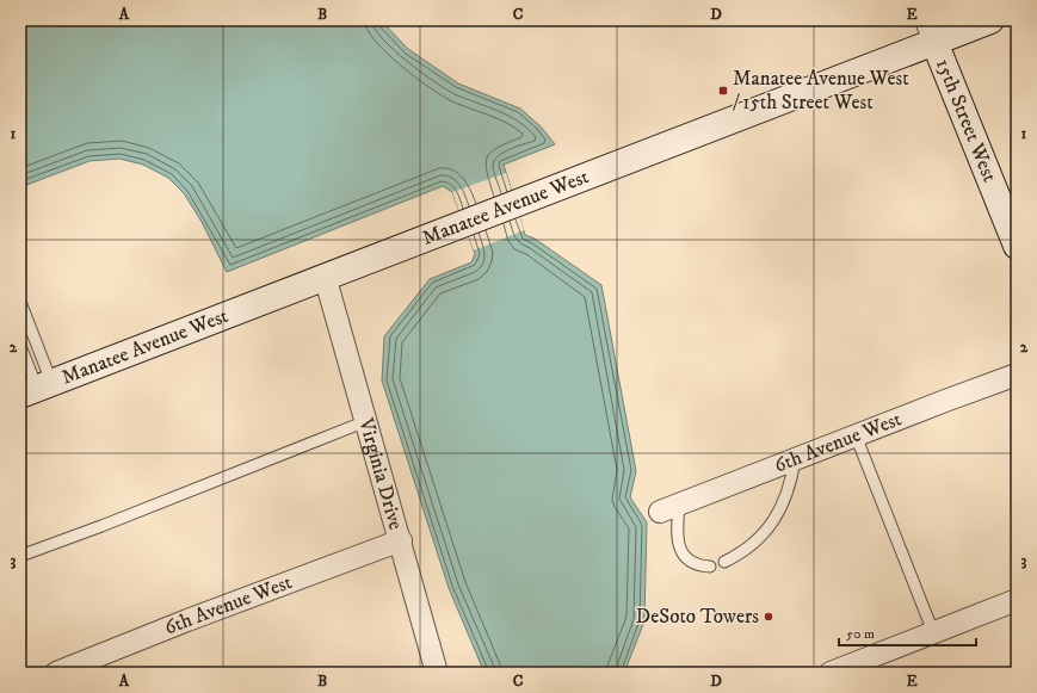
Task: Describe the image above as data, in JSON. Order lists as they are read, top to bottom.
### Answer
{
  "streets": {
    "main road": ["15th Street West", "Manatee Avenue West"],
    "street": ["6th Avenue West", "Virginia Drive"]
  },
  "crossings": [
    ["15th Street West", "Manatee Avenue West"],
    ["Manatee Avenue West", "Virginia Drive"],
    ["6th Avenue West", "Virginia Drive"]
  ],
  "places": {
    "transit": ["Manatee Avenue West / 15th Street West"],
    "other": ["DeSoto Towers"]
  },
  "scale_bar": "50 m",
  "grid": {
    "columns": [
      "A",
      "B",
      "C",
      "D",
      "E"
    ],
    "rows": ["1", "2", "3"]
  }
}
